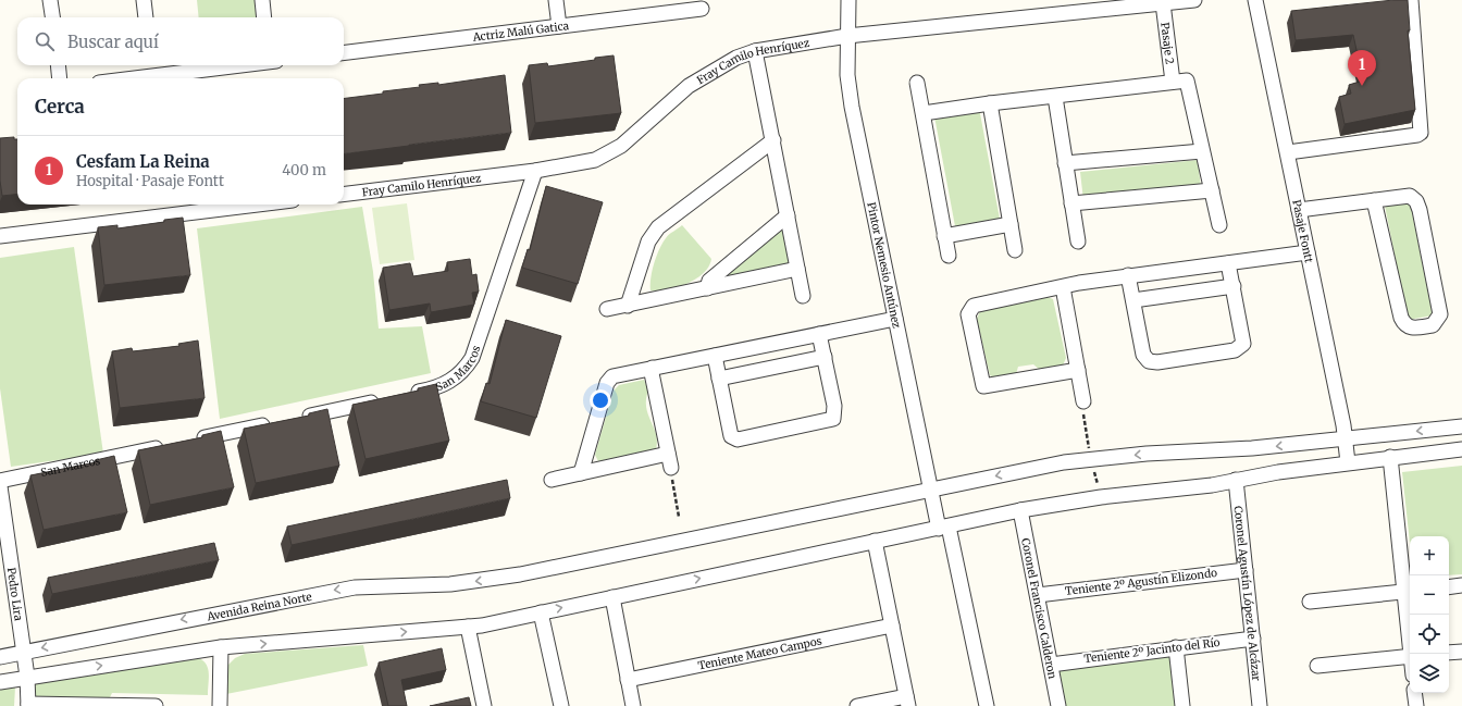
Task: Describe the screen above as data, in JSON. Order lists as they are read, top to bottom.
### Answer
{
  "streets": {
    "street": [
      "Actriz Malú Gatica",
      "Pasaje 2",
      "Fray Camilo Henríquez",
      "Pasaje Fontt",
      "Pintor Nemesio Antúnez",
      "San Marcos",
      "Teniente 2º Agustín Elizondo",
      "Coronel Agustín López de Alcázar",
      "Pedro Lira",
      "Avenida Reina Norte",
      "Coronel Francisco Calderon",
      "Teniente 2º Jacinto del Río",
      "Teniente Mateo Campos"
    ]
  },
  "crossings": [
    ["Pasaje 2", "Fray Camilo Henríquez"],
    ["Fray Camilo Henríquez", "Pintor Nemesio Antúnez"],
    ["Fray Camilo Henríquez", "San Marcos"],
    ["Pasaje Fontt", "Avenida Reina Norte"],
    ["Pintor Nemesio Antúnez", "Avenida Reina Norte"],
    ["Teniente 2º Agustín Elizondo", "Coronel Agustín López de Alcázar"],
    ["Teniente 2º Agustín Elizondo", "Coronel Francisco Calderon"],
    ["Coronel Agustín López de Alcázar", "Teniente 2º Jacinto del Río"],
    ["Pedro Lira", "Avenida Reina Norte"],
    ["Coronel Francisco Calderon", "Teniente 2º Jacinto del Río"]
  ],
  "page": {
    "search": "Buscar aquí",
    "pins": "1",
    "heading": "Cerca",
    "list": [
      {
        "mark": "1",
        "name": "Cesfam La Reina",
        "note": "Hospital · Pasaje Fontt",
        "value": "400 m"
      }
    ],
    "map_buttons": ["+", "−"]
  }
}
